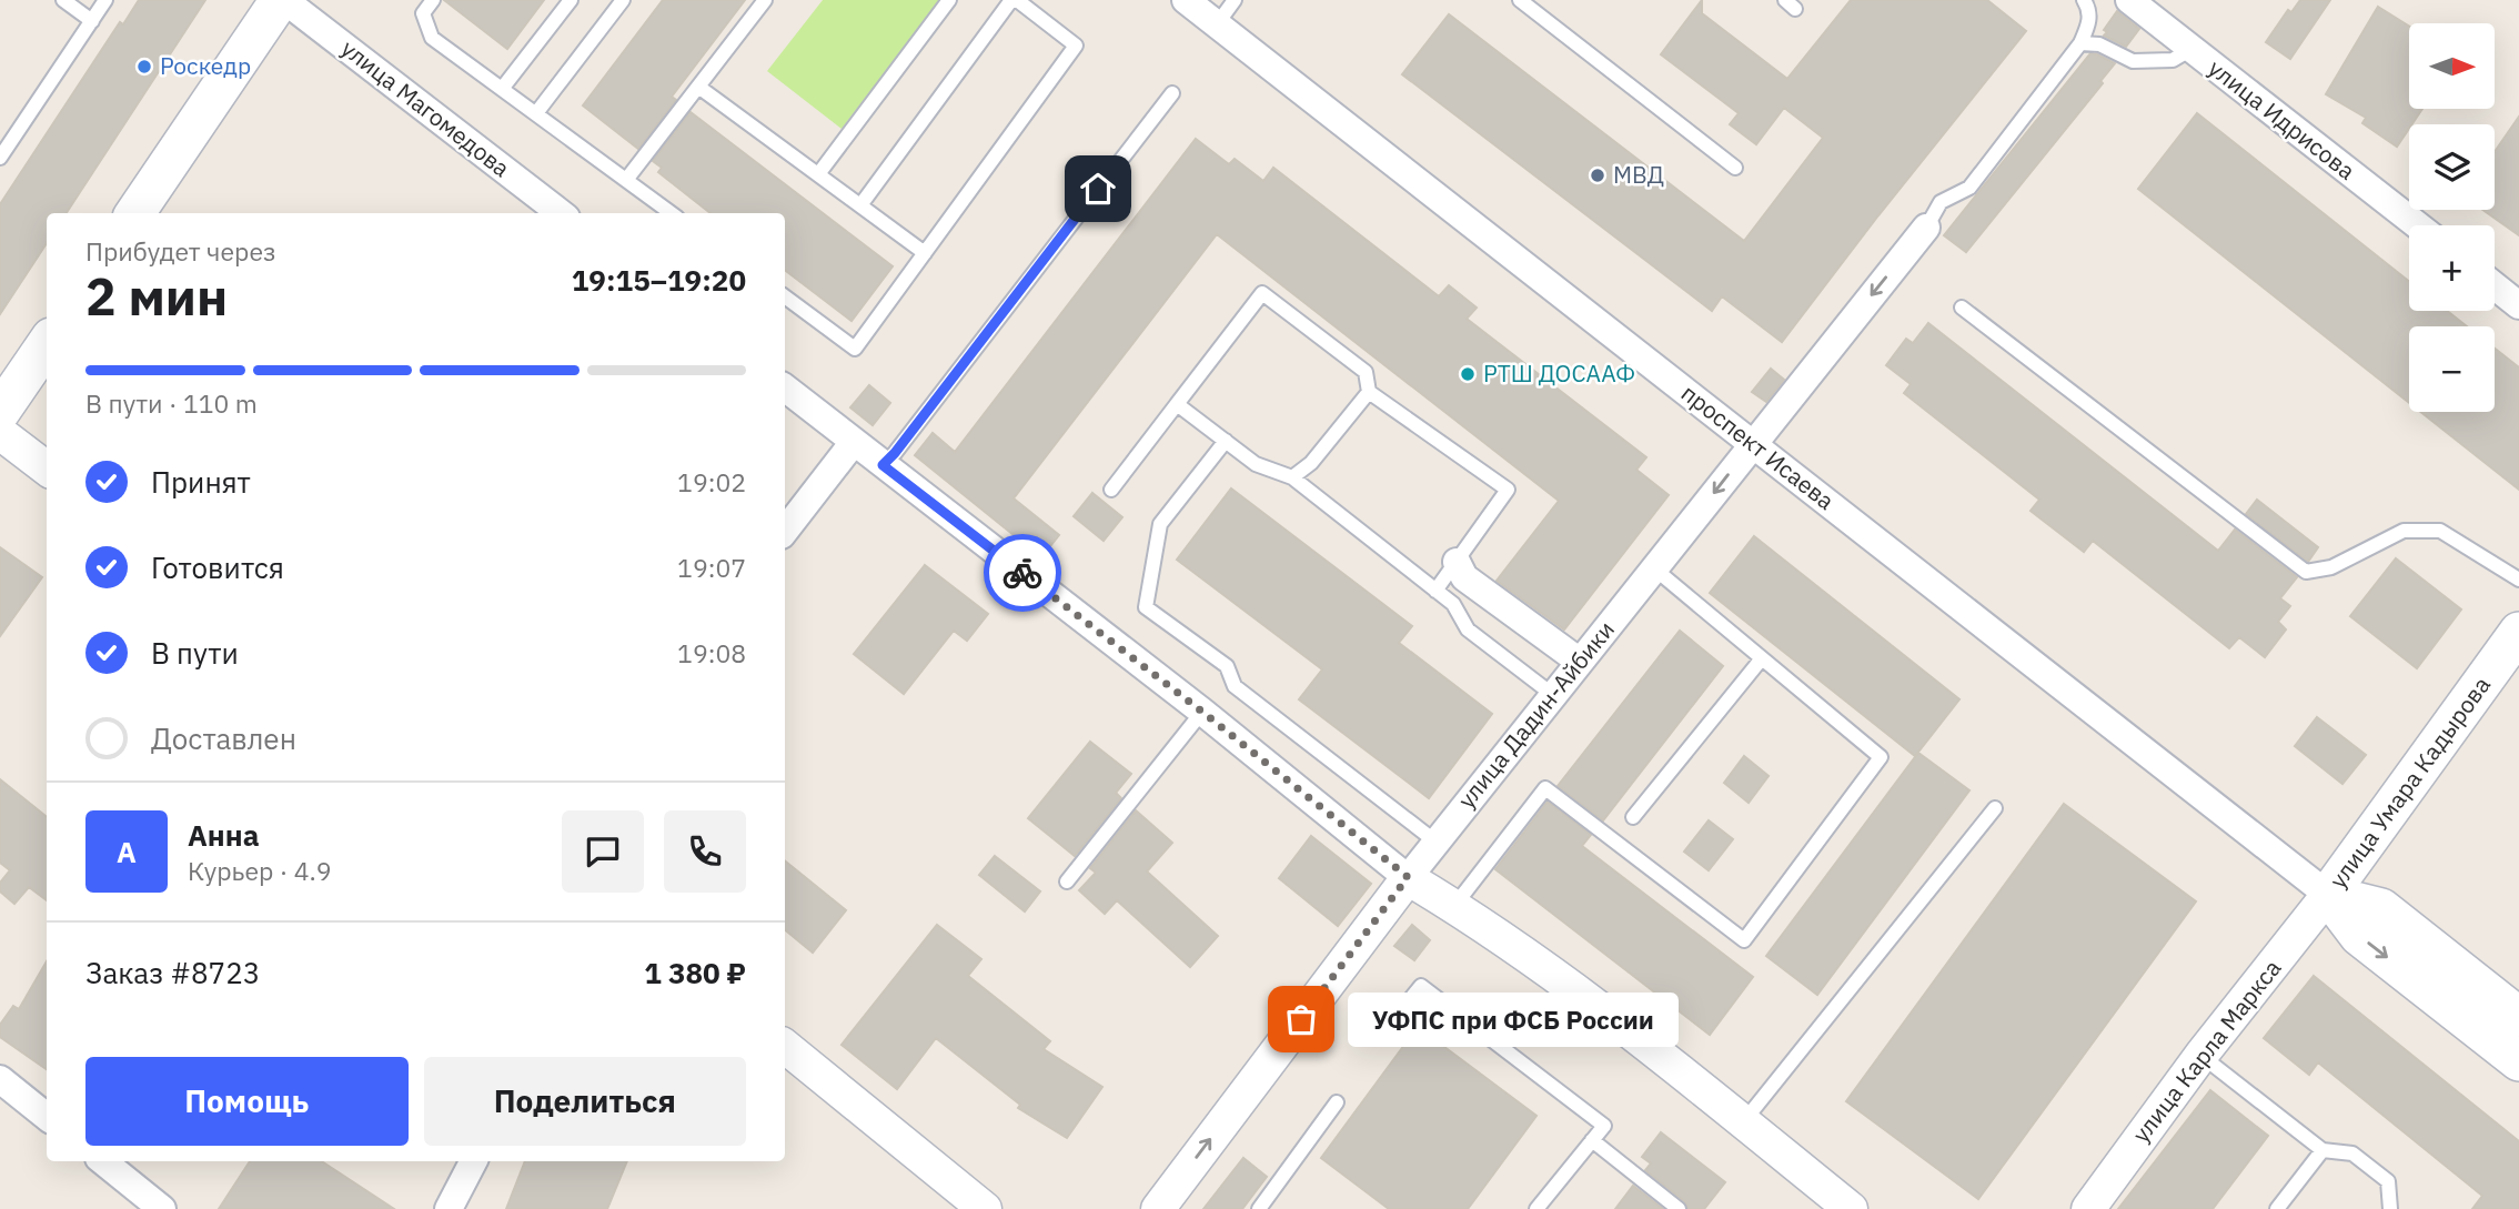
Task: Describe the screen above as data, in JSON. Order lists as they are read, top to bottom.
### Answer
{
  "streets": {
    "main road": ["улица Умара Кадырова"],
    "street": [
      "улица Магомедова",
      "улица Идрисова",
      "проспект Исаева",
      "улица Дадин-Айбики",
      "улица Карла Маркса"
    ]
  },
  "crossings": [
    ["проспект Исаева", "улица Дадин-Айбики"],
    ["проспект Исаева", "улица Умара Кадырова"],
    ["проспект Исаева", "улица Карла Маркса"],
    ["улица Умара Кадырова", "улица Карла Маркса"]
  ],
  "places": [
    "Роскедр",
    "МВД",
    "РТШ ДОСААФ",
    "УФПС при ФСБ России"
  ],
  "north": "right",
  "page": {
    "map_buttons": ["+", "−"],
    "heading": ["2 мин", "Прибудет через", "19:15–19:20"],
    "panel": [
      "Анна",
      "Курьер · 4.9",
      "Заказ #8723",
      "1 380 ₽"
    ],
    "bar": "В пути · 110 m",
    "list": [
      ["Принят", "19:02"],
      ["Готовится", "19:07"],
      ["В пути", "19:08"],
      "Доставлен"
    ],
    "round": "А",
    "bubble": "УФПС при ФСБ России",
    "buttons": ["Помощь", "Поделиться"]
  }
}
